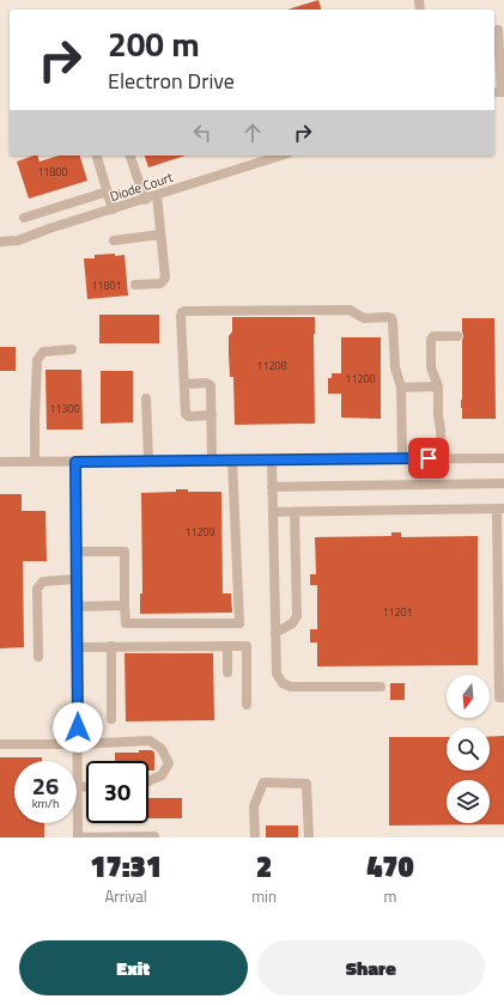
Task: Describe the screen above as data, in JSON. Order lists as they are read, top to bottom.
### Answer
{
  "streets": {
    "street": ["Diode Court"]
  },
  "house_numbers": [
    "11800",
    "11801",
    "11208",
    "11200",
    "11300",
    "11209",
    "11201"
  ],
  "north": "bottom",
  "page": {
    "turn": ["200 m", "Electron Drive"],
    "speed": "26 km/h",
    "limit": "30",
    "eta": [
      "17:31",
      "Arrival",
      "2",
      "min",
      "470",
      "m"
    ],
    "buttons": ["Exit", "Share"]
  }
}
